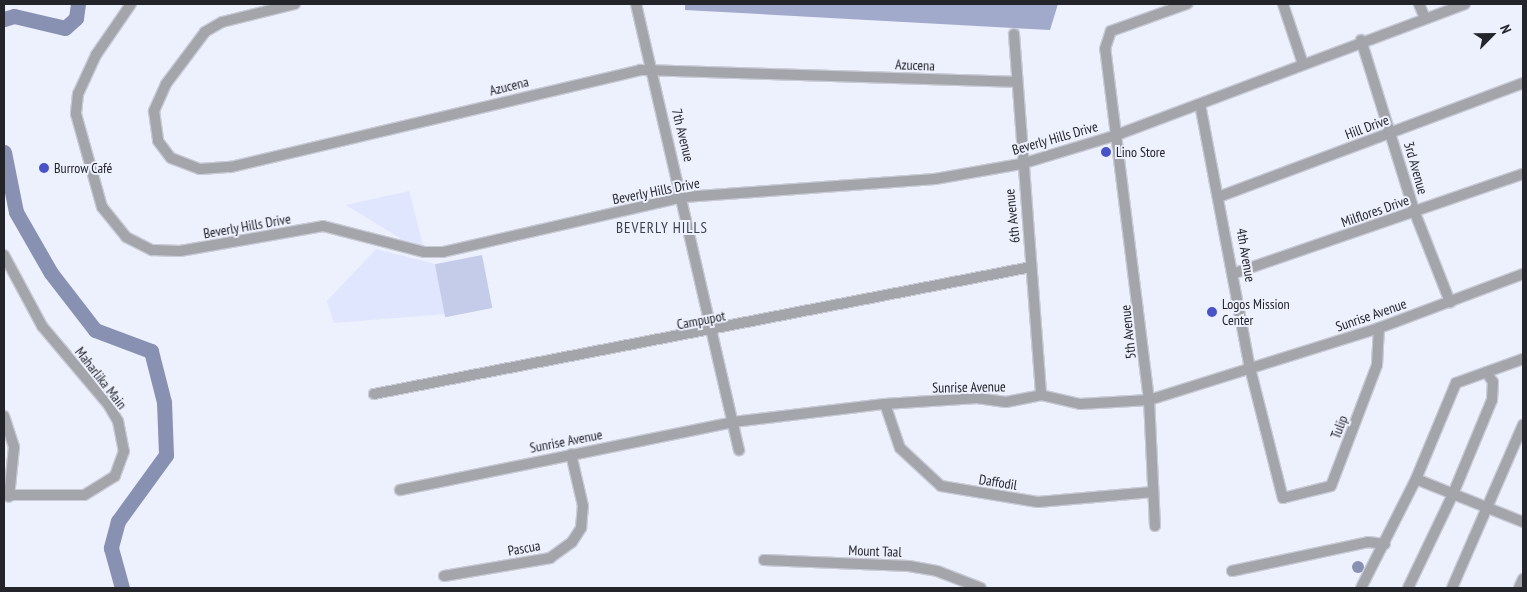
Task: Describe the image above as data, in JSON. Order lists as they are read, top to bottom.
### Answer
{
  "streets": {
    "street": [
      "Azucena",
      "Hill Drive",
      "7th Avenue",
      "Beverly Hills Drive",
      "3rd Avenue",
      "Milflores Drive",
      "6th Avenue",
      "4th Avenue",
      "Sunrise Avenue",
      "Campupot",
      "5th Avenue",
      "Maharlika Main",
      "Tulip",
      "Daffodil",
      "Pascua",
      "Mount Taal"
    ]
  },
  "crossings": [
    ["Azucena", "7th Avenue"],
    ["Azucena", "6th Avenue"],
    ["Hill Drive", "3rd Avenue"],
    ["Hill Drive", "4th Avenue"],
    ["7th Avenue", "Beverly Hills Drive"],
    ["7th Avenue", "Sunrise Avenue"],
    ["7th Avenue", "Campupot"],
    ["Beverly Hills Drive", "3rd Avenue"],
    ["Beverly Hills Drive", "6th Avenue"],
    ["Beverly Hills Drive", "4th Avenue"],
    ["Beverly Hills Drive", "5th Avenue"],
    ["3rd Avenue", "Milflores Drive"],
    ["3rd Avenue", "Sunrise Avenue"],
    ["Milflores Drive", "4th Avenue"],
    ["6th Avenue", "Sunrise Avenue"],
    ["6th Avenue", "Campupot"],
    ["4th Avenue", "Sunrise Avenue"],
    ["4th Avenue", "Tulip"],
    ["Sunrise Avenue", "5th Avenue"],
    ["Sunrise Avenue", "Tulip"],
    ["Sunrise Avenue", "Daffodil"],
    ["Sunrise Avenue", "Pascua"],
    ["5th Avenue", "Daffodil"]
  ],
  "districts": ["BEVERLY HILLS"],
  "places": ["Lino Store", "Burrow Café", "Logos Mission Center"],
  "north": "top right"
}
